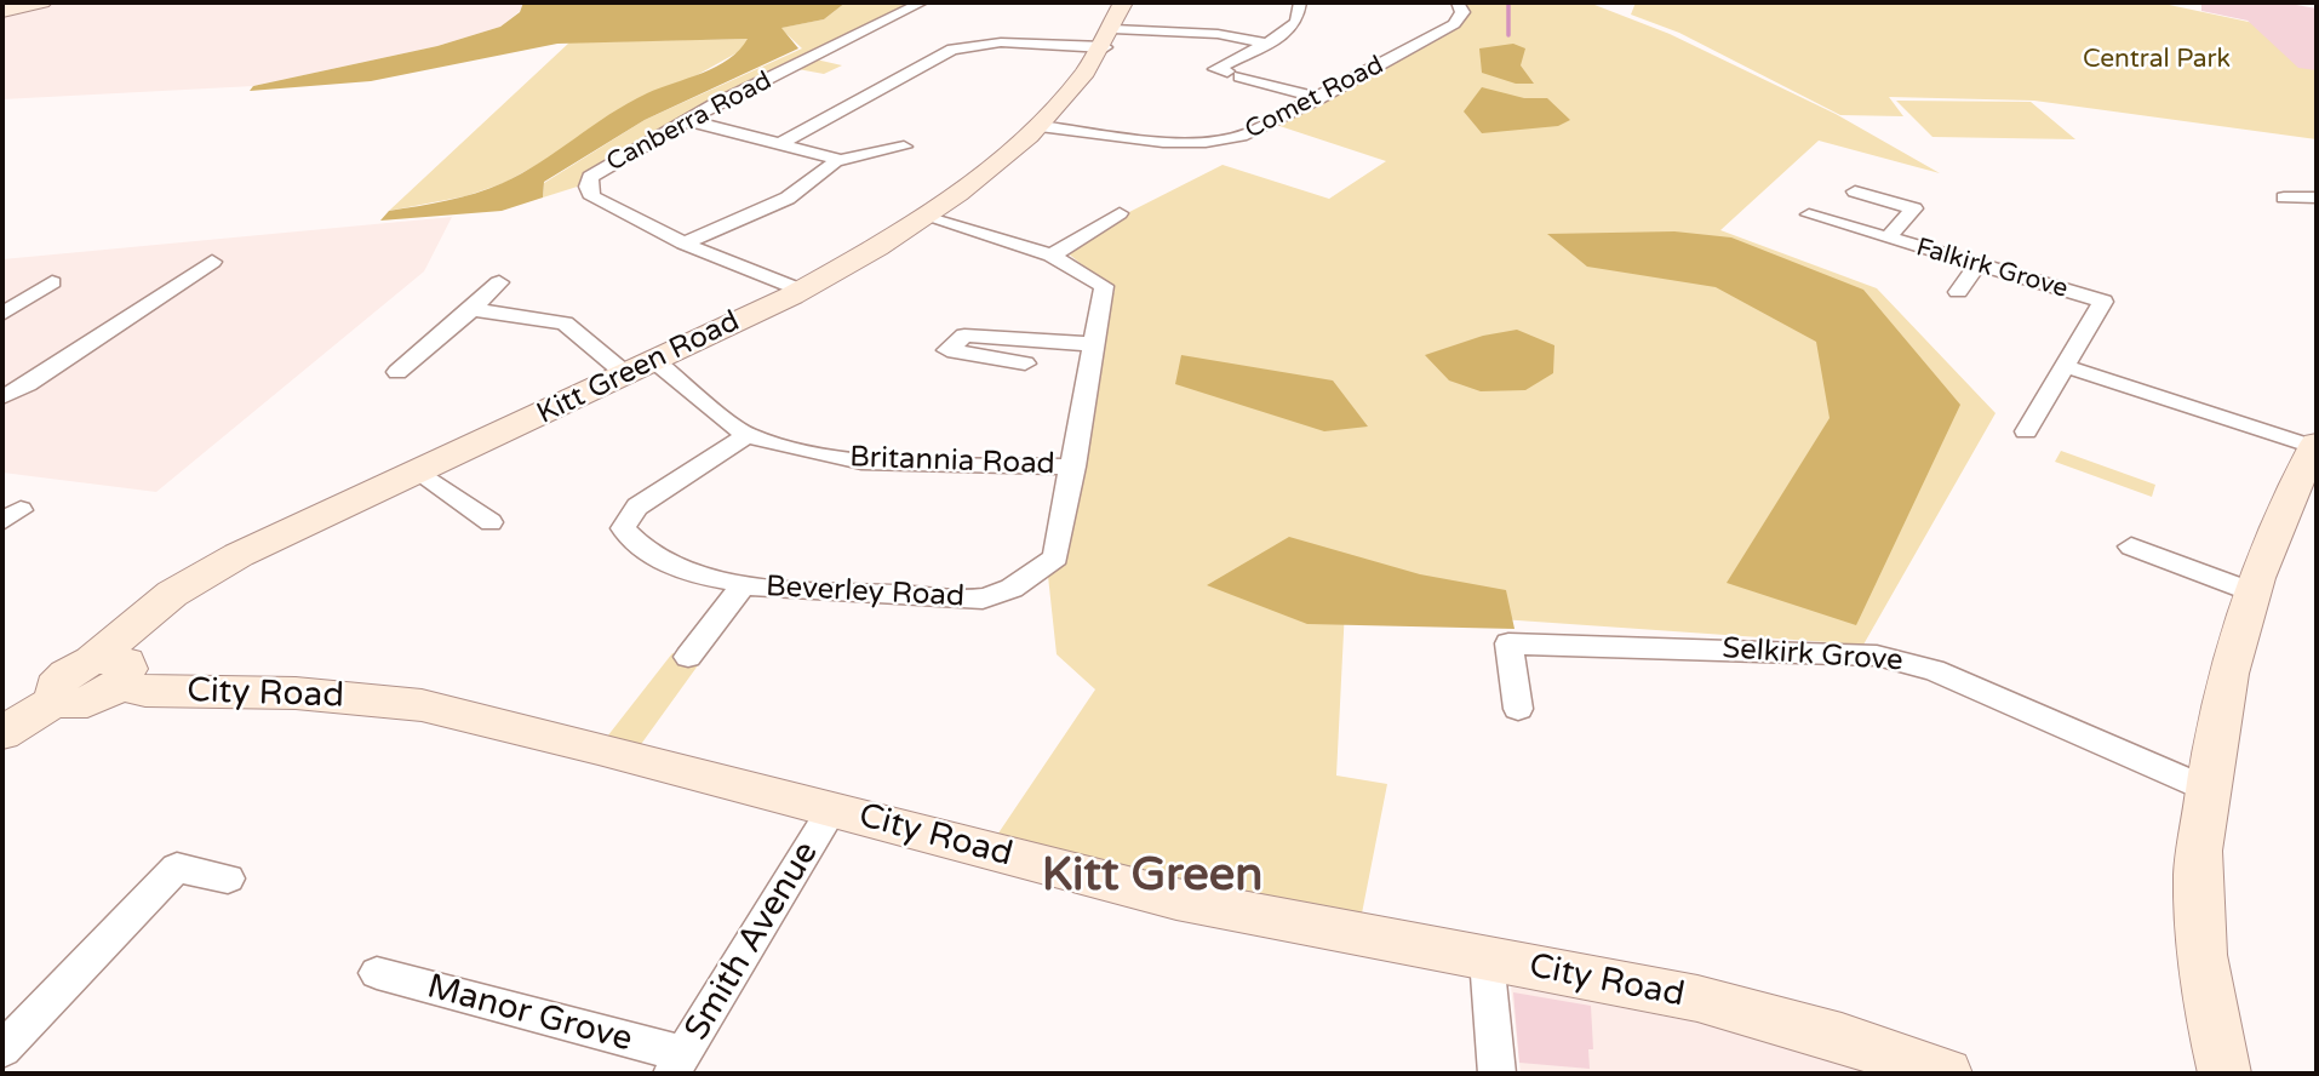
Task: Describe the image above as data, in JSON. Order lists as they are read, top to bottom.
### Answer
{
  "streets": {
    "street": [
      "Comet Road",
      "Canberra Road",
      "Falkirk Grove",
      "Kitt Green Road",
      "Britannia Road",
      "Beverley Road",
      "Selkirk Grove",
      "City Road",
      "Smith Avenue",
      "Manor Grove"
    ]
  },
  "crossings": [
    ["Comet Road", "Kitt Green Road"],
    ["Canberra Road", "Kitt Green Road"],
    ["Kitt Green Road", "Britannia Road"],
    ["Kitt Green Road", "Beverley Road"],
    ["Kitt Green Road", "City Road"],
    ["Britannia Road", "Beverley Road"],
    ["City Road", "Smith Avenue"],
    ["Smith Avenue", "Manor Grove"]
  ],
  "districts": ["Kitt Green"],
  "parks": ["Central Park"]
}
